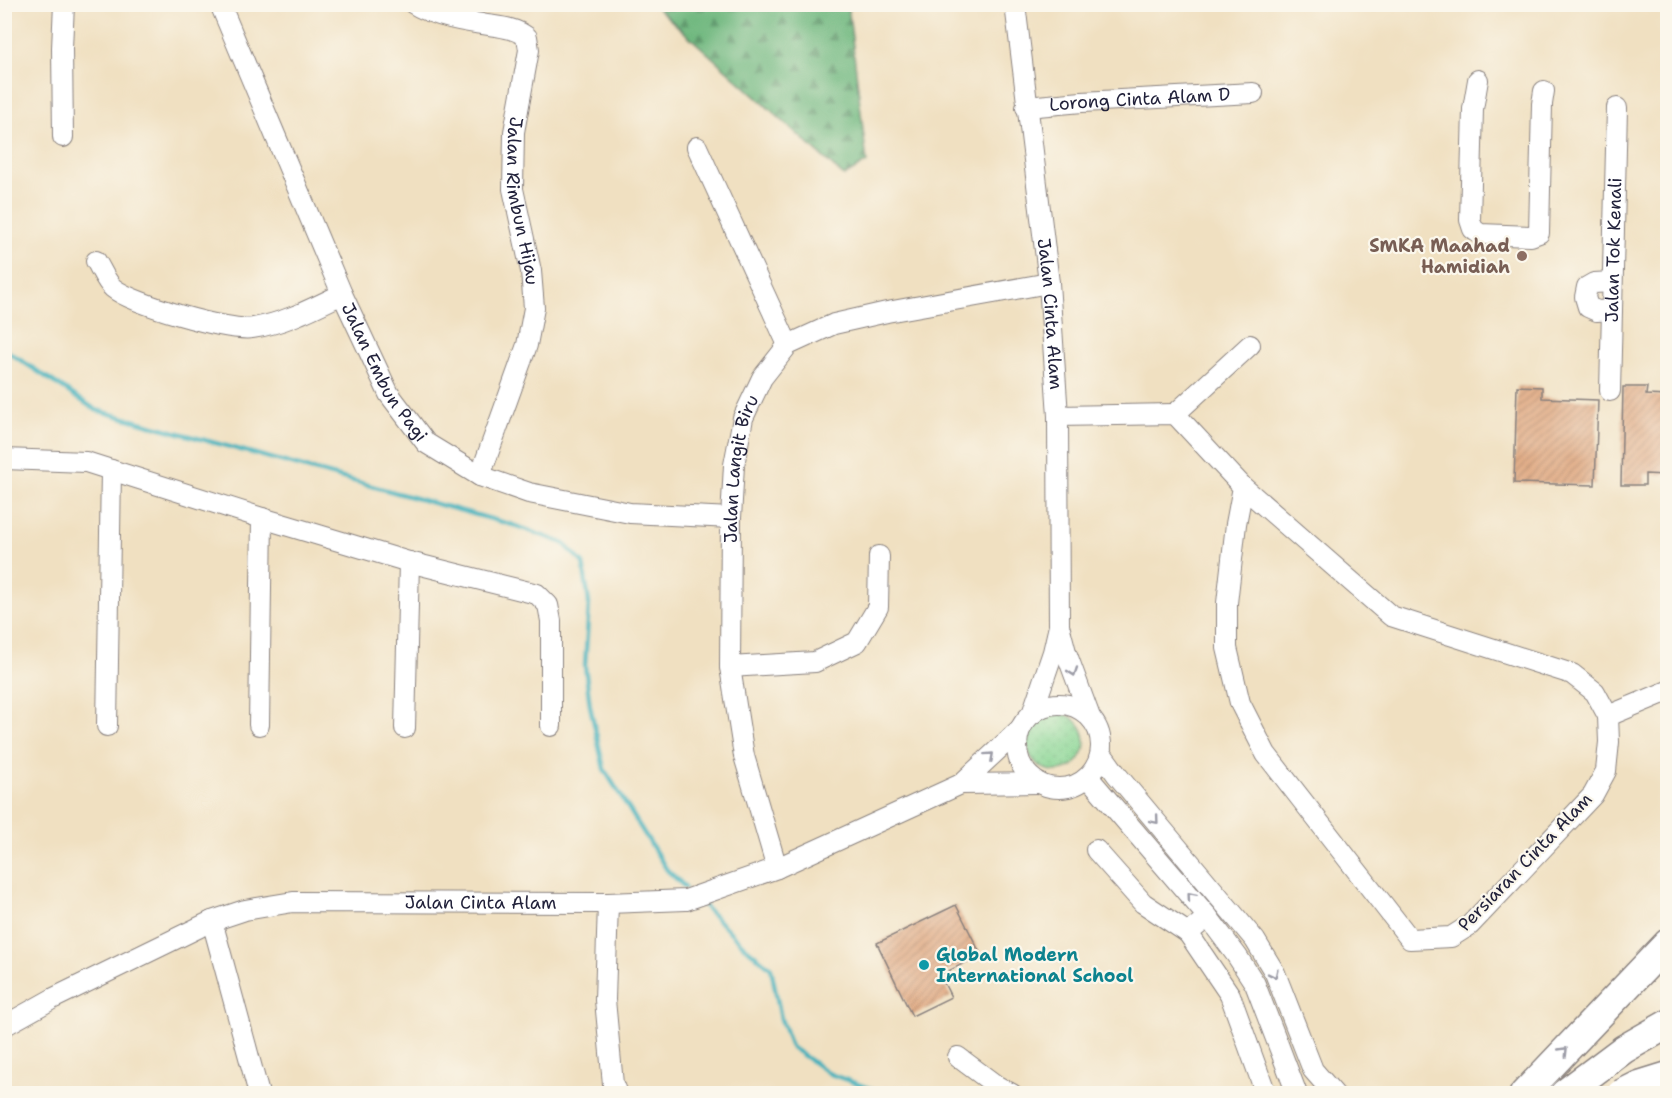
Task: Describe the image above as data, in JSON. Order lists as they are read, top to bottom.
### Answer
{
  "streets": {
    "street": [
      "Lorong Cinta Alam D",
      "Jalan Rimbun Hijau",
      "Jalan Tok Kenali",
      "Jalan Cinta Alam",
      "Jalan Embun Pagi",
      "Jalan Langit Biru",
      "Persiaran Cinta Alam"
    ]
  },
  "crossings": [
    ["Lorong Cinta Alam D", "Jalan Cinta Alam"],
    ["Jalan Rimbun Hijau", "Jalan Embun Pagi"],
    ["Jalan Cinta Alam", "Jalan Langit Biru"],
    ["Jalan Embun Pagi", "Jalan Langit Biru"]
  ],
  "places": ["SMKA Maahad Hamidiah", "Global Modern International School"]
}
